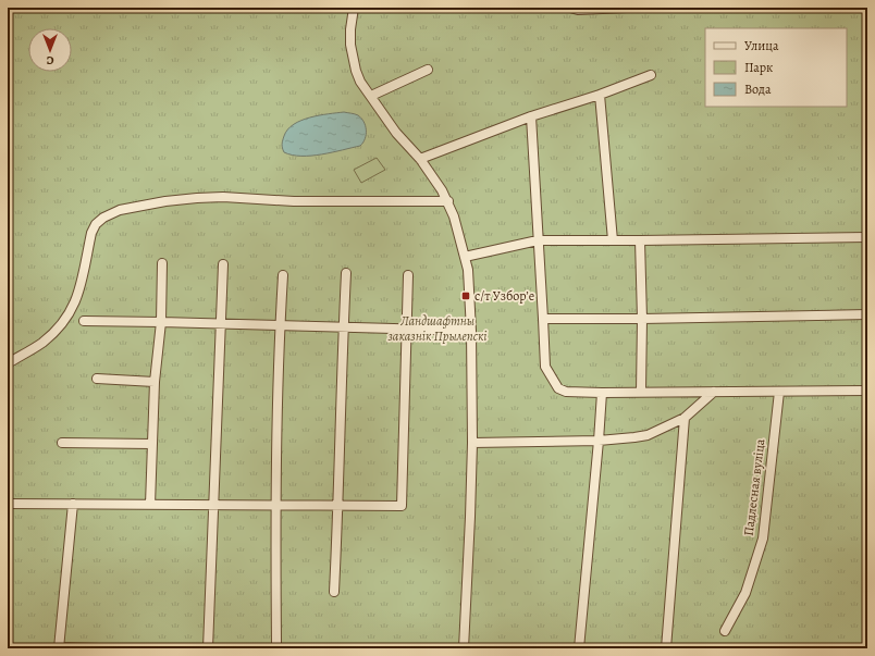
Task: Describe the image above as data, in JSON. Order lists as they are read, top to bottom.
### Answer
{
  "streets": {
    "street": ["Падлесная вуліца"]
  },
  "parks": ["Ландшафтны заказнік Прылепскі"],
  "places": {
    "transit": ["с/т Узборʼе"]
  },
  "legend": ["Улица", "Парк", "Вода"],
  "north": "bottom"
}
